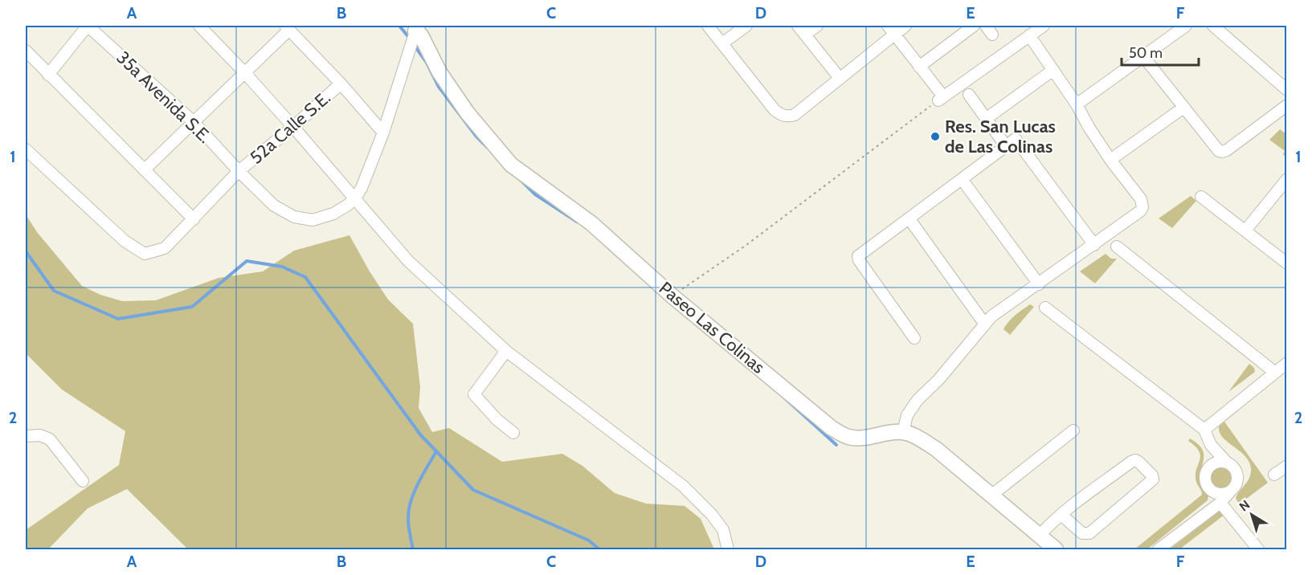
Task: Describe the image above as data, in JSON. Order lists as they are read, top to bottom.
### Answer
{
  "streets": {
    "street": ["35a Avenida S.E.", "52a Calle S.E.", "Paseo Las Colinas"]
  },
  "crossings": [
    ["35a Avenida S.E.", "52a Calle S.E."]
  ],
  "places": ["Res. San Lucas de Las Colinas"],
  "scale_bar": "50 m",
  "north": "top left",
  "grid": {
    "columns": [
      "A",
      "B",
      "C",
      "D",
      "E",
      "F"
    ],
    "rows": ["1", "2"]
  }
}
